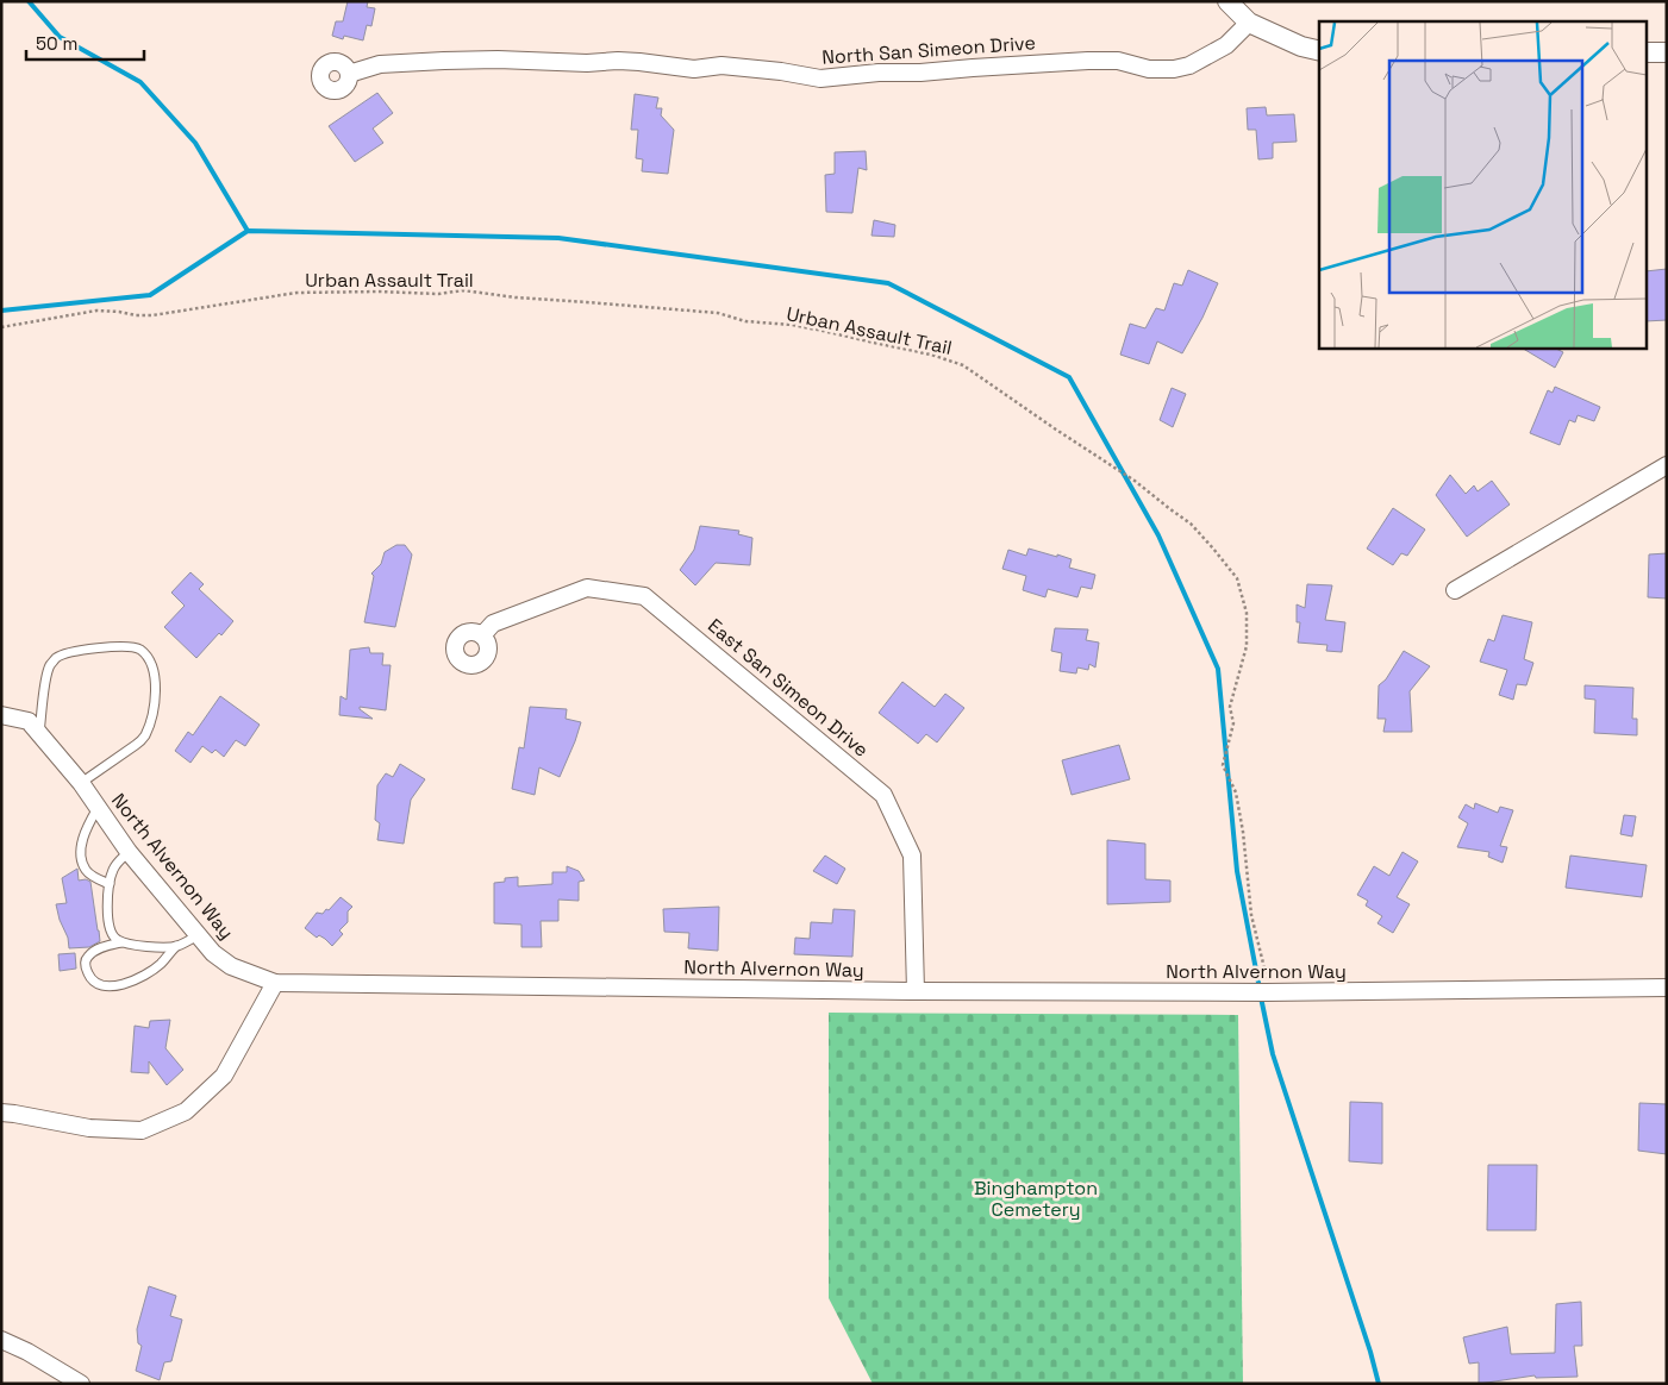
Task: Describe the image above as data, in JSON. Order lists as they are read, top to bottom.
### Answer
{
  "streets": {
    "street": ["North San Simeon Drive", "East San Simeon Drive", "North Alvernon Way"],
    "path": ["Urban Assault Trail"]
  },
  "crossings": [
    ["Urban Assault Trail", "North Alvernon Way"],
    ["East San Simeon Drive", "North Alvernon Way"]
  ],
  "parks": ["Binghampton Cemetery"],
  "scale_bar": "50 m"
}
